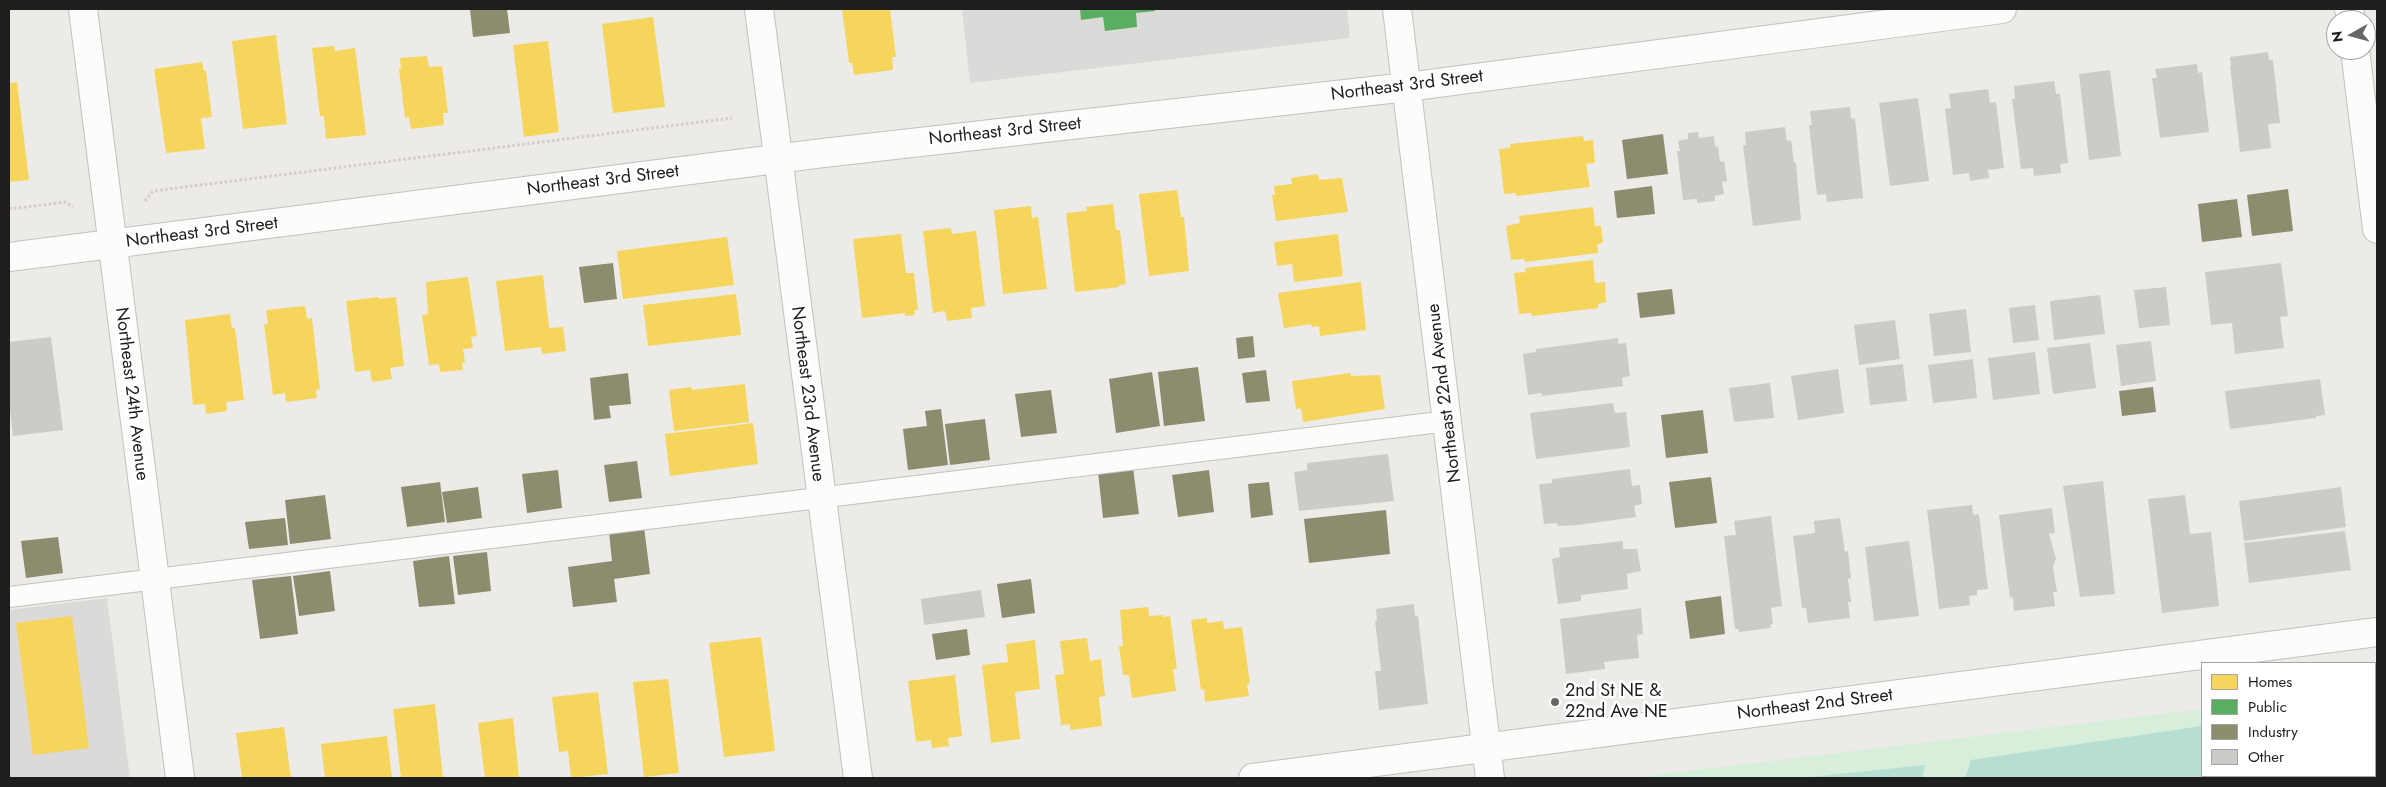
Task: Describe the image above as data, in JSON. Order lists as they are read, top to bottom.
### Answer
{
  "streets": {
    "street": [
      "Northeast 3rd Street",
      "Northeast 22nd Avenue",
      "Northeast 24th Avenue",
      "Northeast 23rd Avenue",
      "Northeast 2nd Street"
    ]
  },
  "crossings": [
    ["Northeast 3rd Street", "Northeast 22nd Avenue"],
    ["Northeast 3rd Street", "Northeast 24th Avenue"],
    ["Northeast 3rd Street", "Northeast 23rd Avenue"],
    ["Northeast 22nd Avenue", "Northeast 2nd Street"]
  ],
  "places": ["2nd St NE & 22nd Ave NE"],
  "legend": [
    "Homes",
    "Public",
    "Industry",
    "Other"
  ],
  "north": "left"
}
